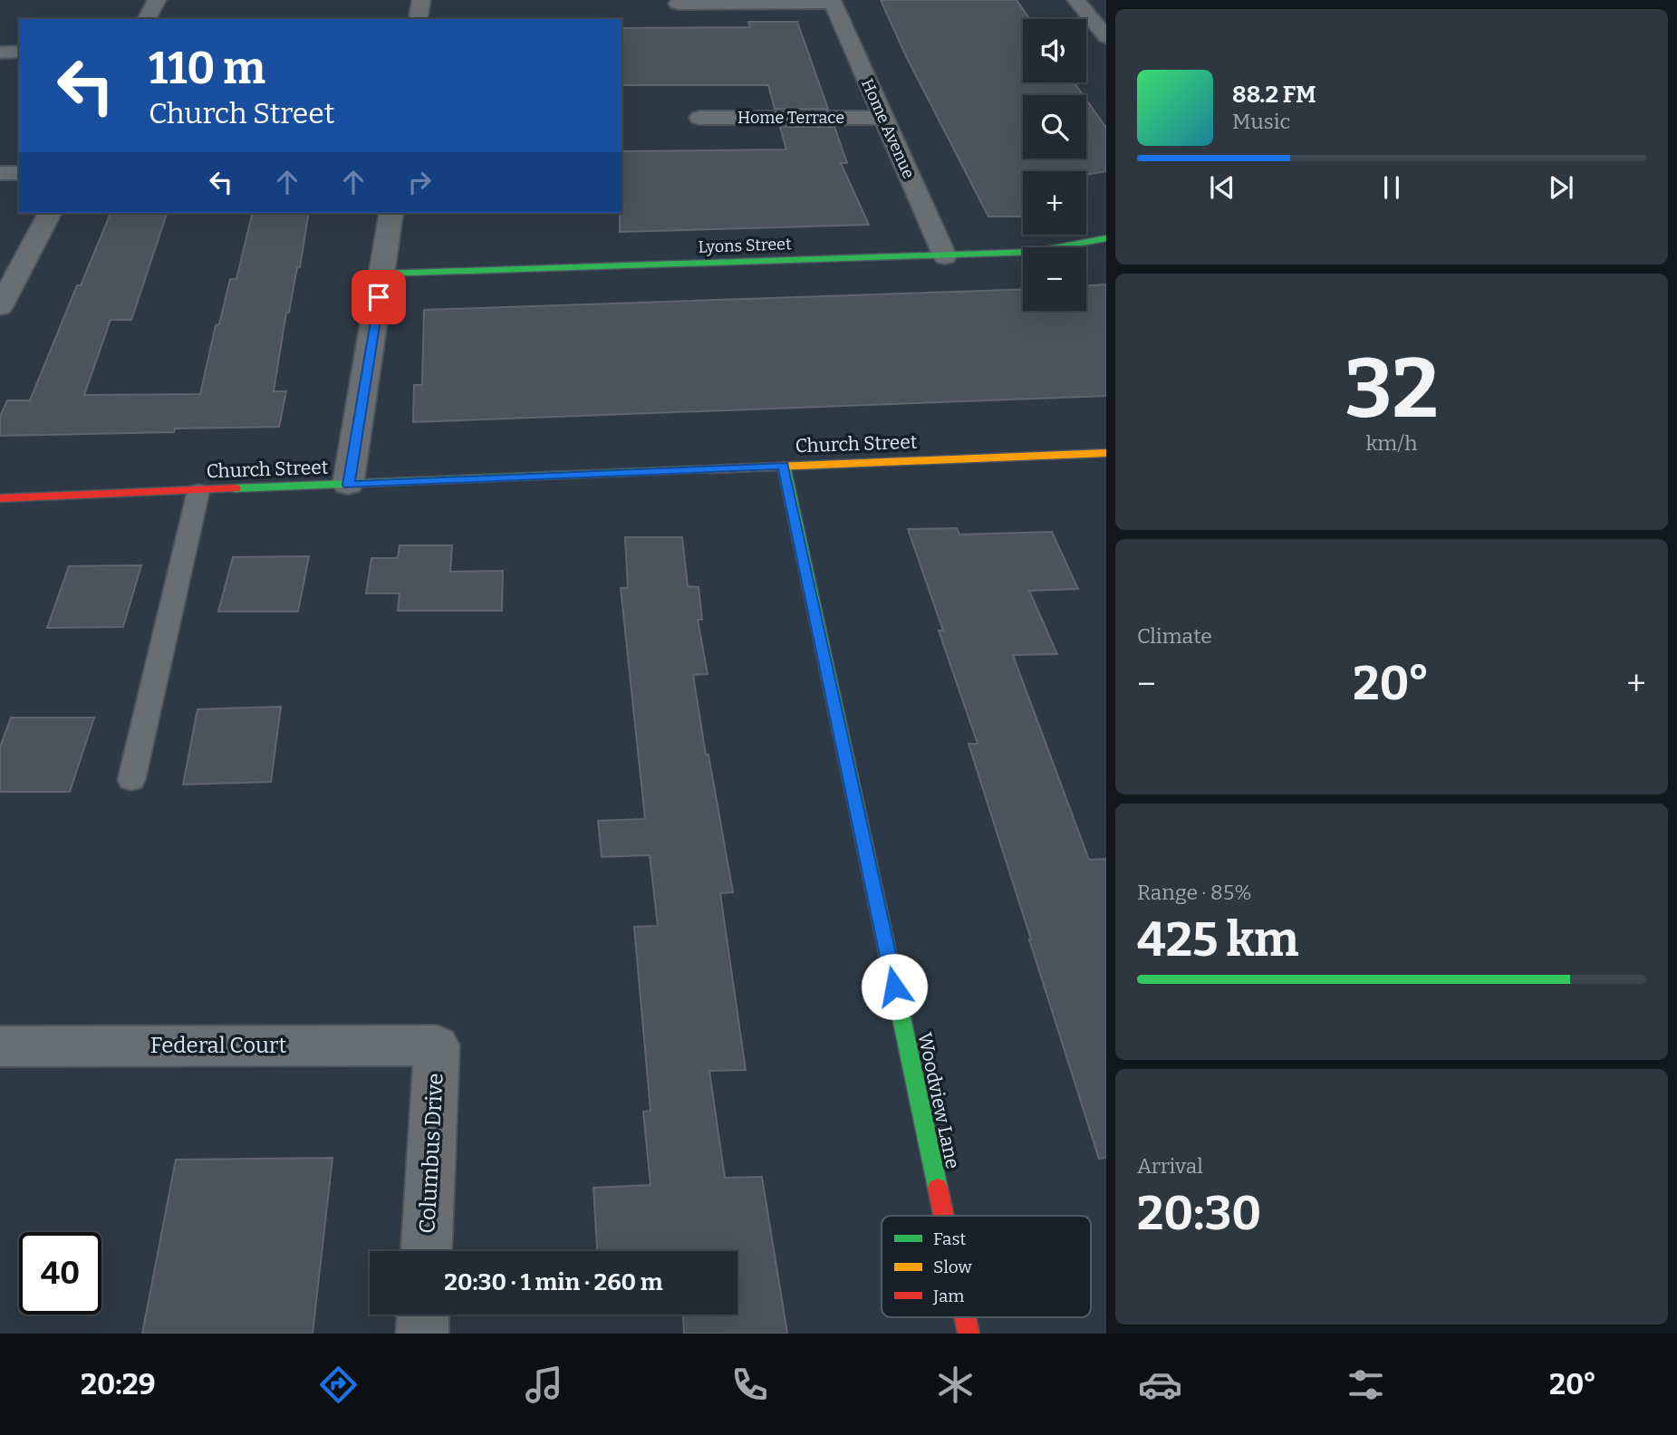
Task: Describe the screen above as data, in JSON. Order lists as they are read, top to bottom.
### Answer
{
  "streets": {
    "street": [
      "Home Terrace",
      "Home Avenue",
      "Lyons Street",
      "Church Street",
      "Federal Court",
      "Woodview Lane",
      "Columbus Drive"
    ]
  },
  "crossings": [
    ["Home Terrace", "Home Avenue"],
    ["Home Avenue", "Lyons Street"],
    ["Church Street", "Woodview Lane"],
    ["Federal Court", "Columbus Drive"]
  ],
  "legend": ["Fast", "Slow", "Jam"],
  "page": {
    "map_buttons": ["+", "−"],
    "turn": ["110 m", "Church Street"],
    "song": ["88.2 FM", "Music"],
    "tile": [
      ["32", "km/h"],
      "Climate",
      ["Range · 85%", "425 km"],
      ["Arrival", "20:30"]
    ],
    "heat": ["−", "20°", "+"],
    "limit": "40",
    "trip": "20:30 · 1 min · 260 m",
    "tabs": ["20:29", "20°"]
  }
}
